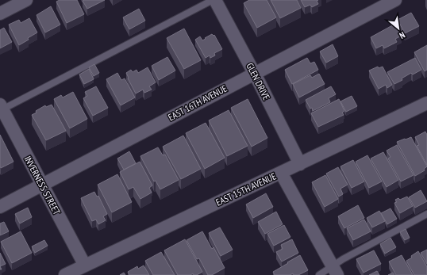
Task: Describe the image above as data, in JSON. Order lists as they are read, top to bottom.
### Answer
{
  "streets": {
    "street": [
      "GLEN DRIVE",
      "EAST 16TH AVENUE",
      "INVERNESS STREET",
      "EAST 15TH AVENUE"
    ]
  },
  "crossings": [
    ["GLEN DRIVE", "EAST 16TH AVENUE"],
    ["GLEN DRIVE", "EAST 15TH AVENUE"],
    ["EAST 16TH AVENUE", "INVERNESS STREET"],
    ["INVERNESS STREET", "EAST 15TH AVENUE"]
  ],
  "north": "bottom right"
}
